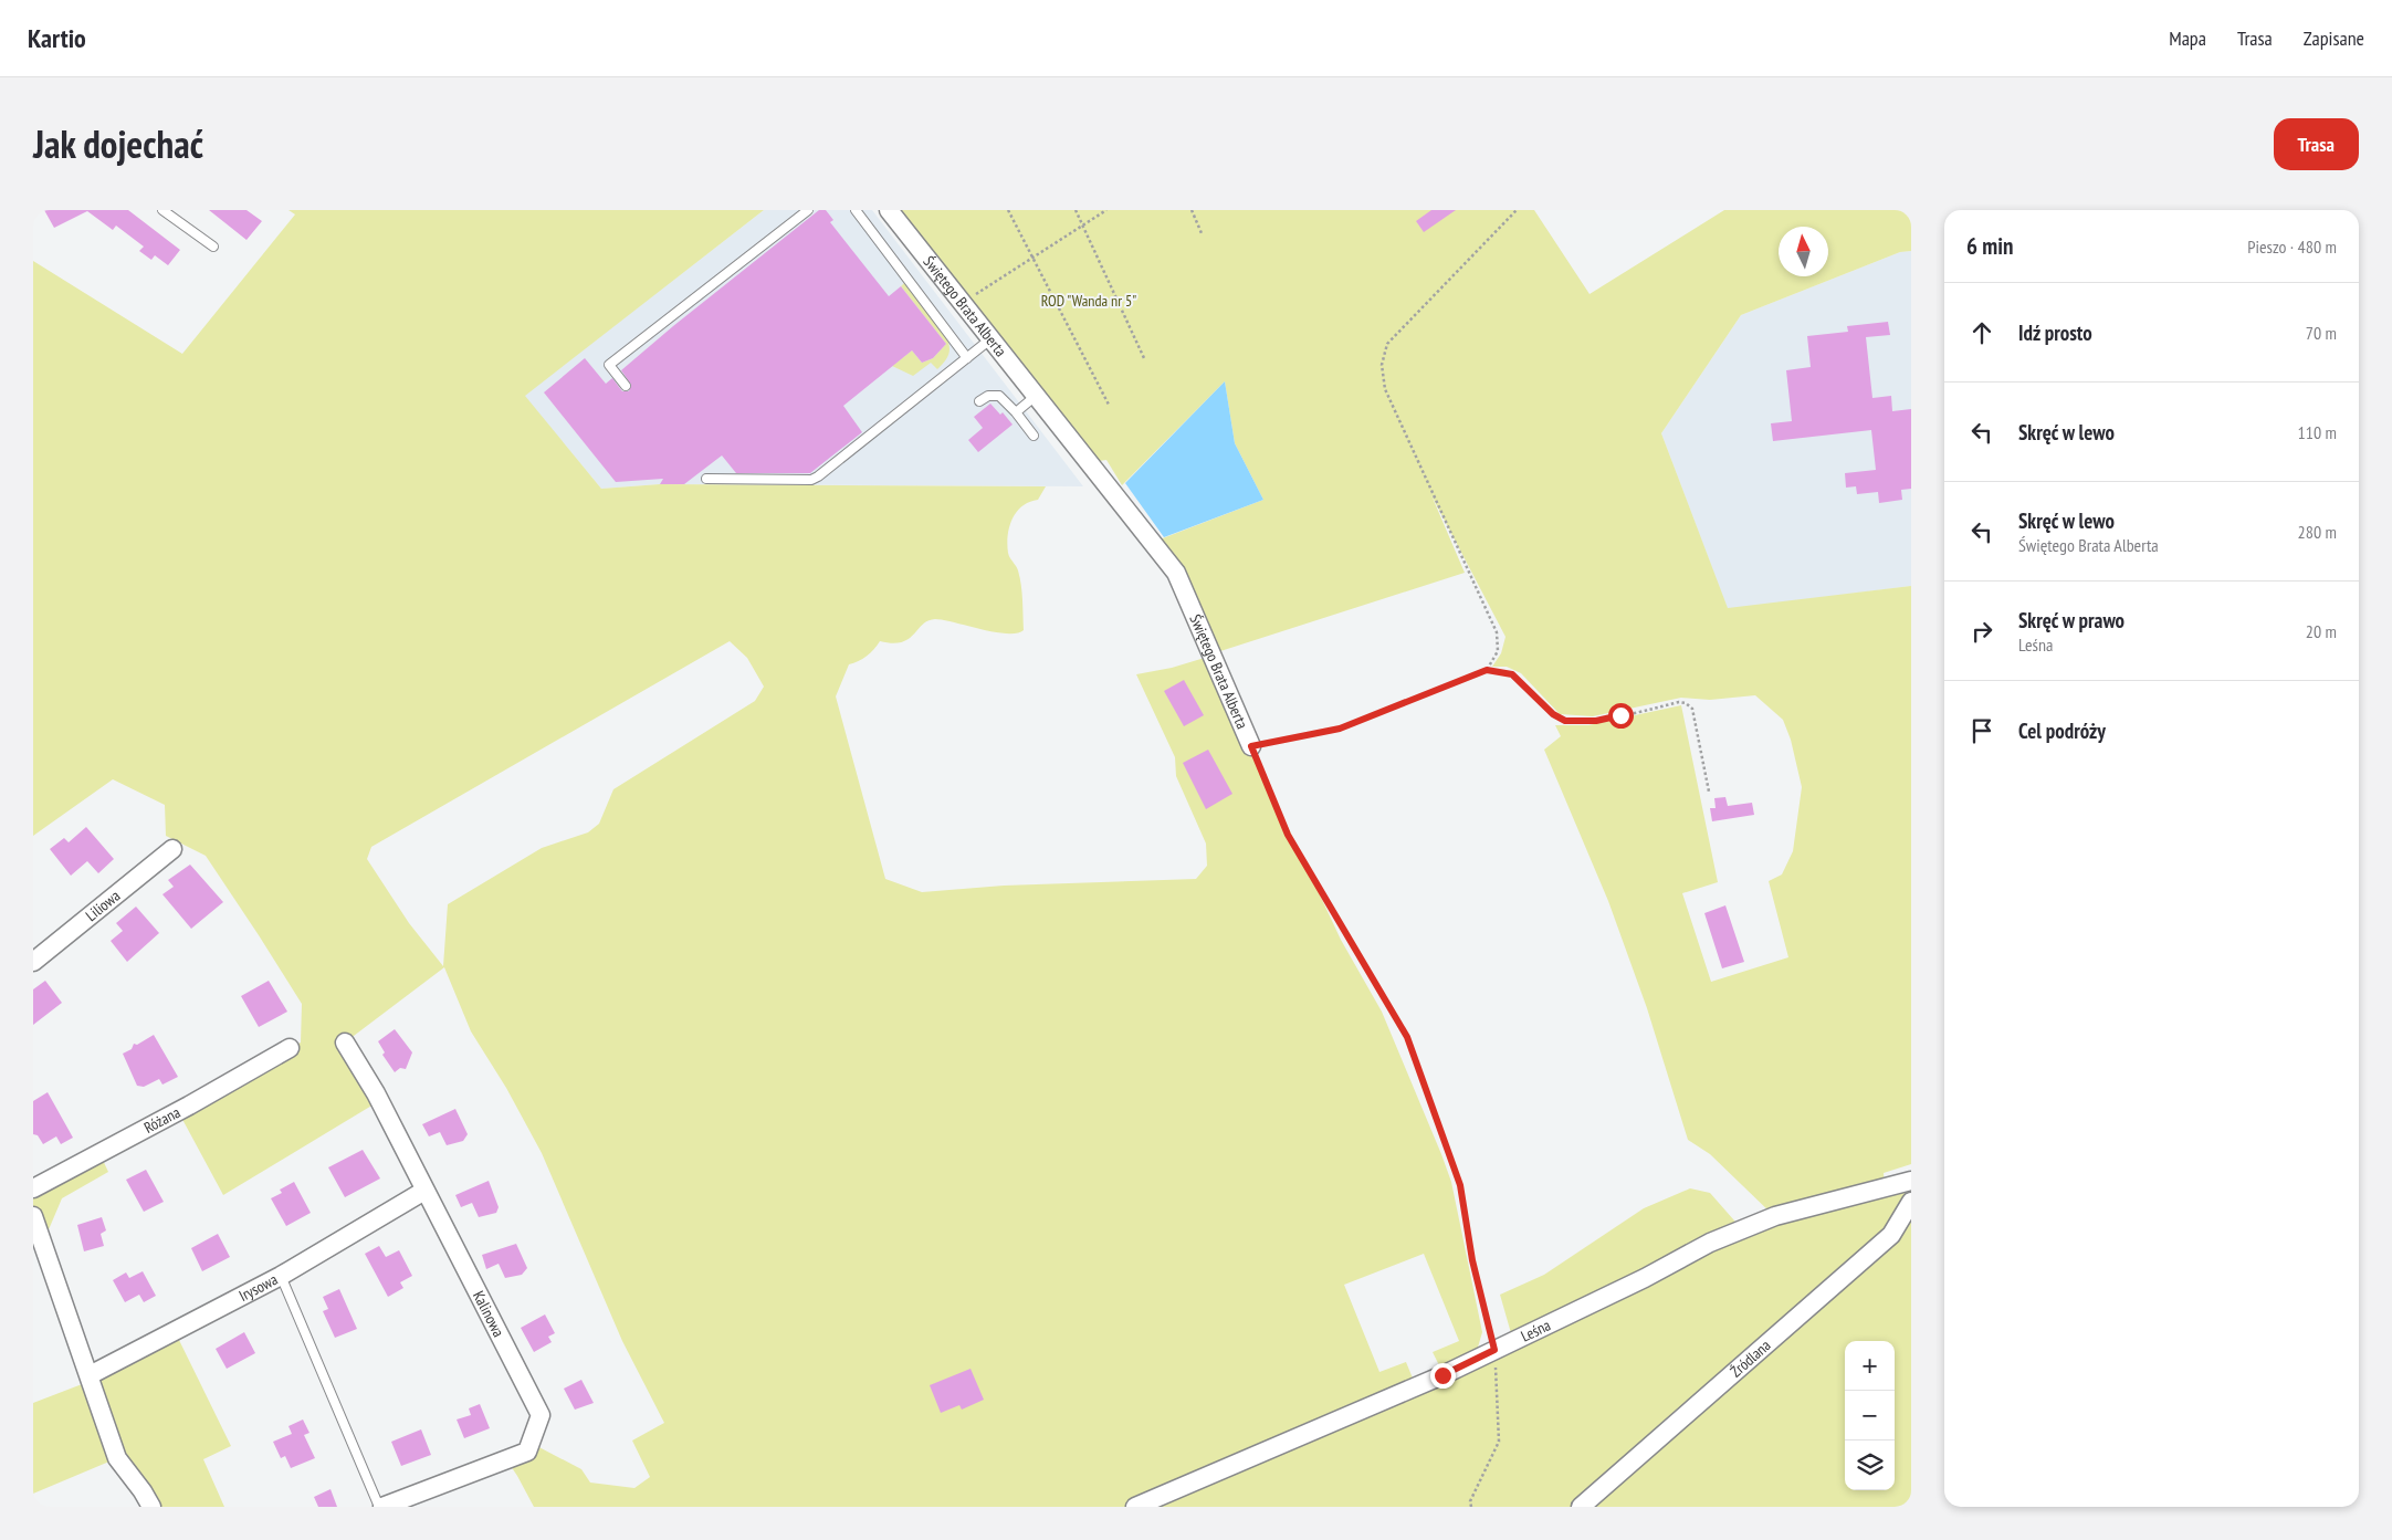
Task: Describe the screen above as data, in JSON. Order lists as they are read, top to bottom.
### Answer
{
  "streets": {
    "street": [
      "Świętego Brata Alberta",
      "Liliowa",
      "Różana",
      "Irysowa",
      "Kalinowa",
      "Leśna",
      "Źródlana"
    ]
  },
  "crossings": [
    ["Świętego Brata Alberta", "Leśna"],
    ["Irysowa", "Kalinowa"]
  ],
  "parks": ["ROD \"Wanda nr 5\""],
  "north": "top",
  "page": {
    "header": "Kartio",
    "nav": ["Mapa", "Trasa", "Zapisane"],
    "title": "Jak dojechać",
    "buttons": "Trasa",
    "heading": ["6 min", "Pieszo · 480 m"],
    "list": [
      ["Idź prosto", "70 m"],
      ["Skręć w lewo", "110 m"],
      ["Skręć w lewo", "Świętego Brata Alberta", "280 m"],
      ["Skręć w prawo", "Leśna", "20 m"],
      "Cel podróży"
    ],
    "map_buttons": ["+", "−"]
  }
}
